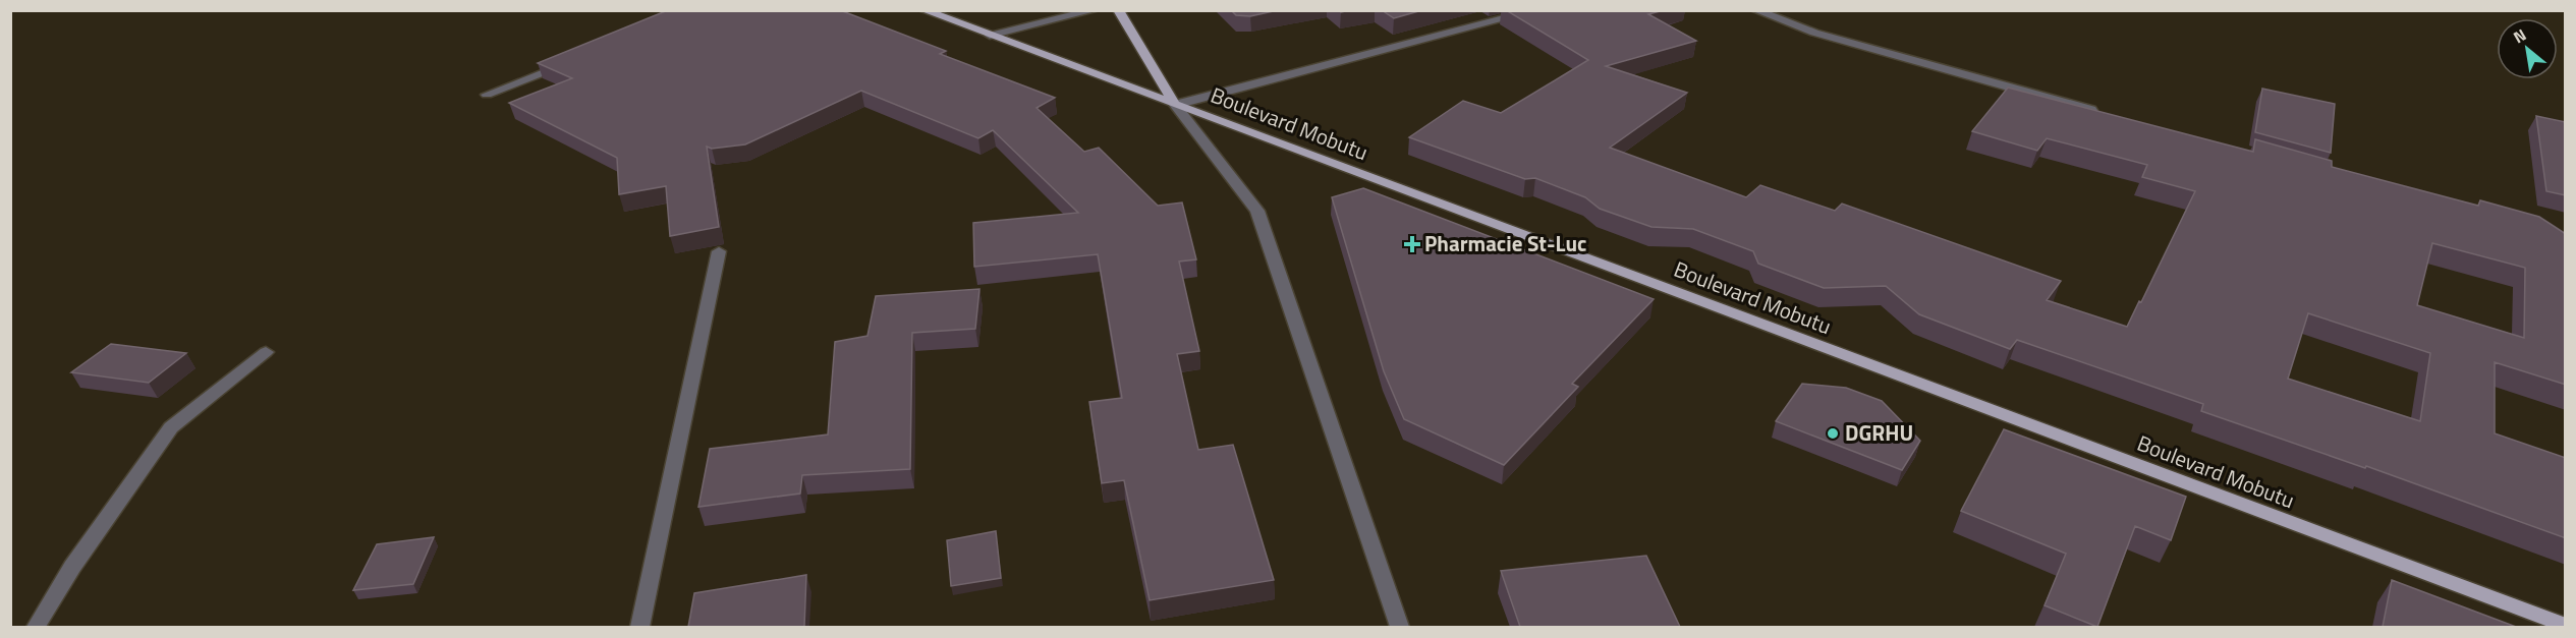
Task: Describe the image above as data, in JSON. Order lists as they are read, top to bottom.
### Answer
{
  "streets": {
    "main road": ["Boulevard Mobutu"]
  },
  "places": {
    "health": ["Pharmacie St-Luc"],
    "other": ["DGRHU"]
  },
  "north": "top left"
}
